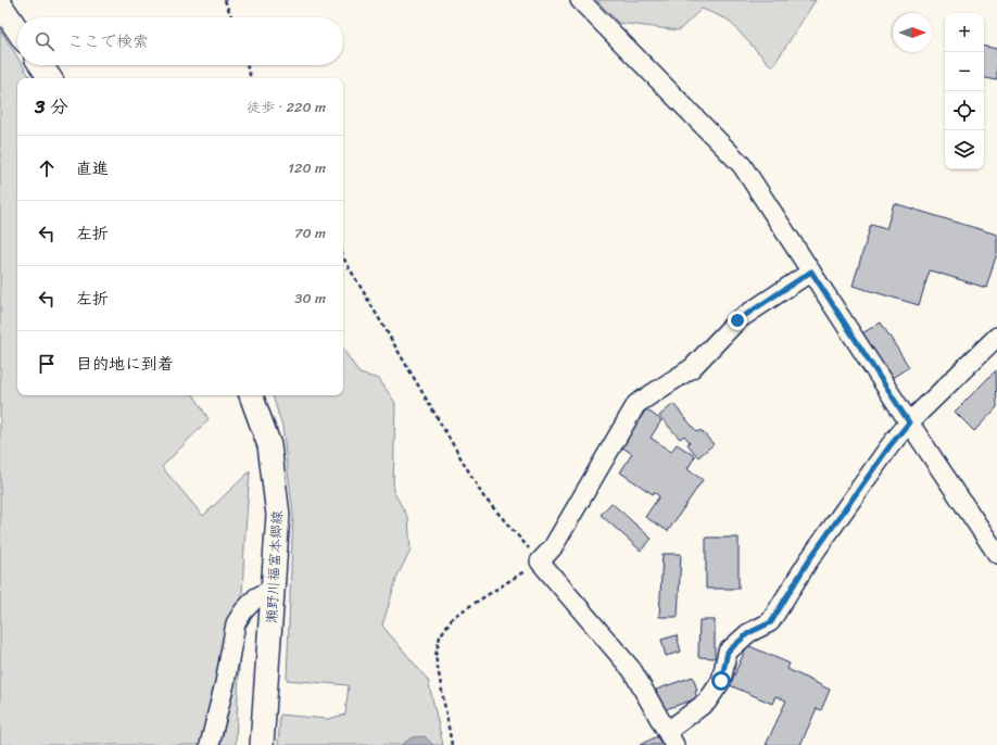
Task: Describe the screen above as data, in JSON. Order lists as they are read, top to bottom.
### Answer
{
  "streets": {
    "main road": ["瀬野川福富本郷線"]
  },
  "north": "right",
  "page": {
    "map_buttons": ["+", "−"],
    "search": "ここで検索",
    "heading": ["3 分", "徒歩 · 220 m"],
    "list": [
      ["直進", "120 m"],
      ["左折", "70 m"],
      ["左折", "30 m"],
      "目的地に到着"
    ]
  }
}
